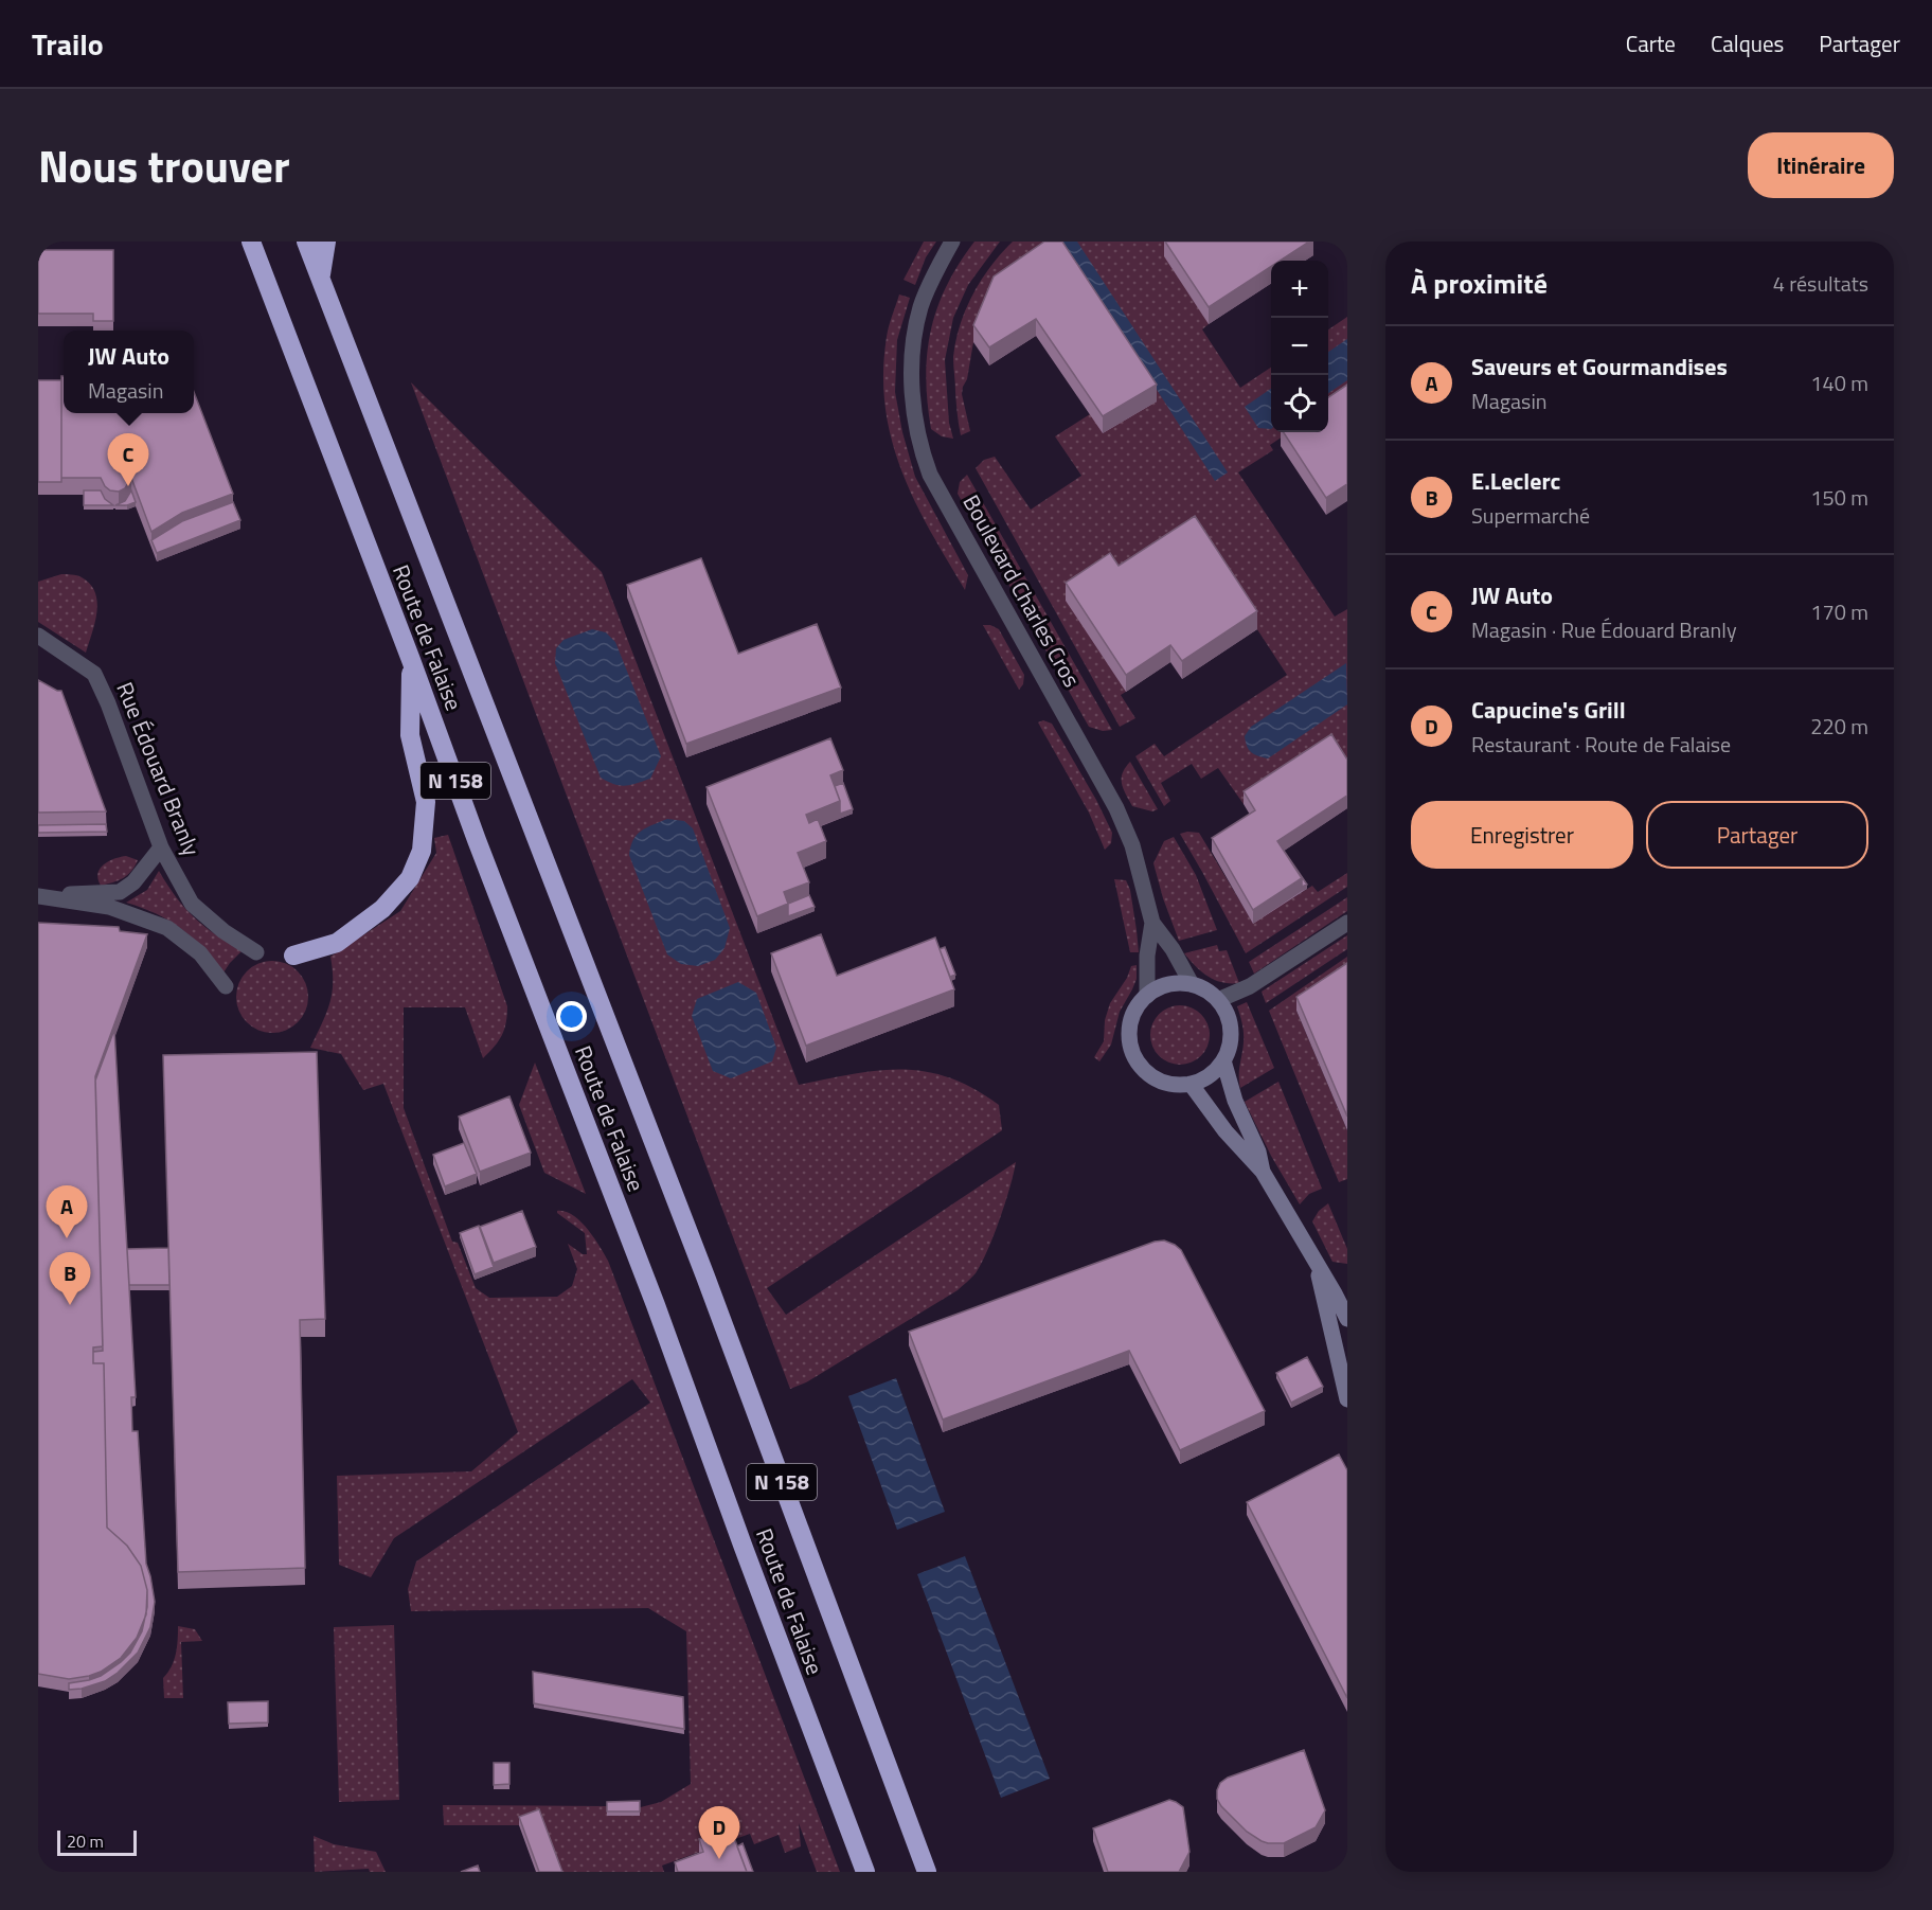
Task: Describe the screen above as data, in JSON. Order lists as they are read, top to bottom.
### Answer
{
  "streets": {
    "highway": ["Route de Falaise", "N 158"],
    "street": ["Boulevard Charles Cros", "Rue Édouard Branly"]
  },
  "crossings": [
    ["Route de Falaise", "N 158"]
  ],
  "scale_bar": "20 m",
  "page": {
    "header": "Trailo",
    "nav": ["Carte", "Calques", "Partager"],
    "title": "Nous trouver",
    "buttons": [
      "Itinéraire",
      ["Enregistrer", "Partager"]
    ],
    "heading": ["À proximité", "4 résultats"],
    "map_buttons": ["+", "−"],
    "list": [
      {
        "mark": "A",
        "name": "Saveurs et Gourmandises",
        "note": "Magasin",
        "value": "140 m"
      },
      {
        "mark": "B",
        "name": "E.Leclerc",
        "note": "Supermarché",
        "value": "150 m"
      },
      {
        "mark": "C",
        "name": "JW Auto",
        "note": "Magasin · Rue Édouard Branly",
        "value": "170 m"
      },
      {
        "mark": "D",
        "name": "Capucine's Grill",
        "note": "Restaurant · Route de Falaise",
        "value": "220 m"
      }
    ],
    "popup": ["JW Auto", "Magasin"],
    "pins": [
      "C",
      "A",
      "B",
      "D"
    ],
    "scale": "20 m"
  }
}
